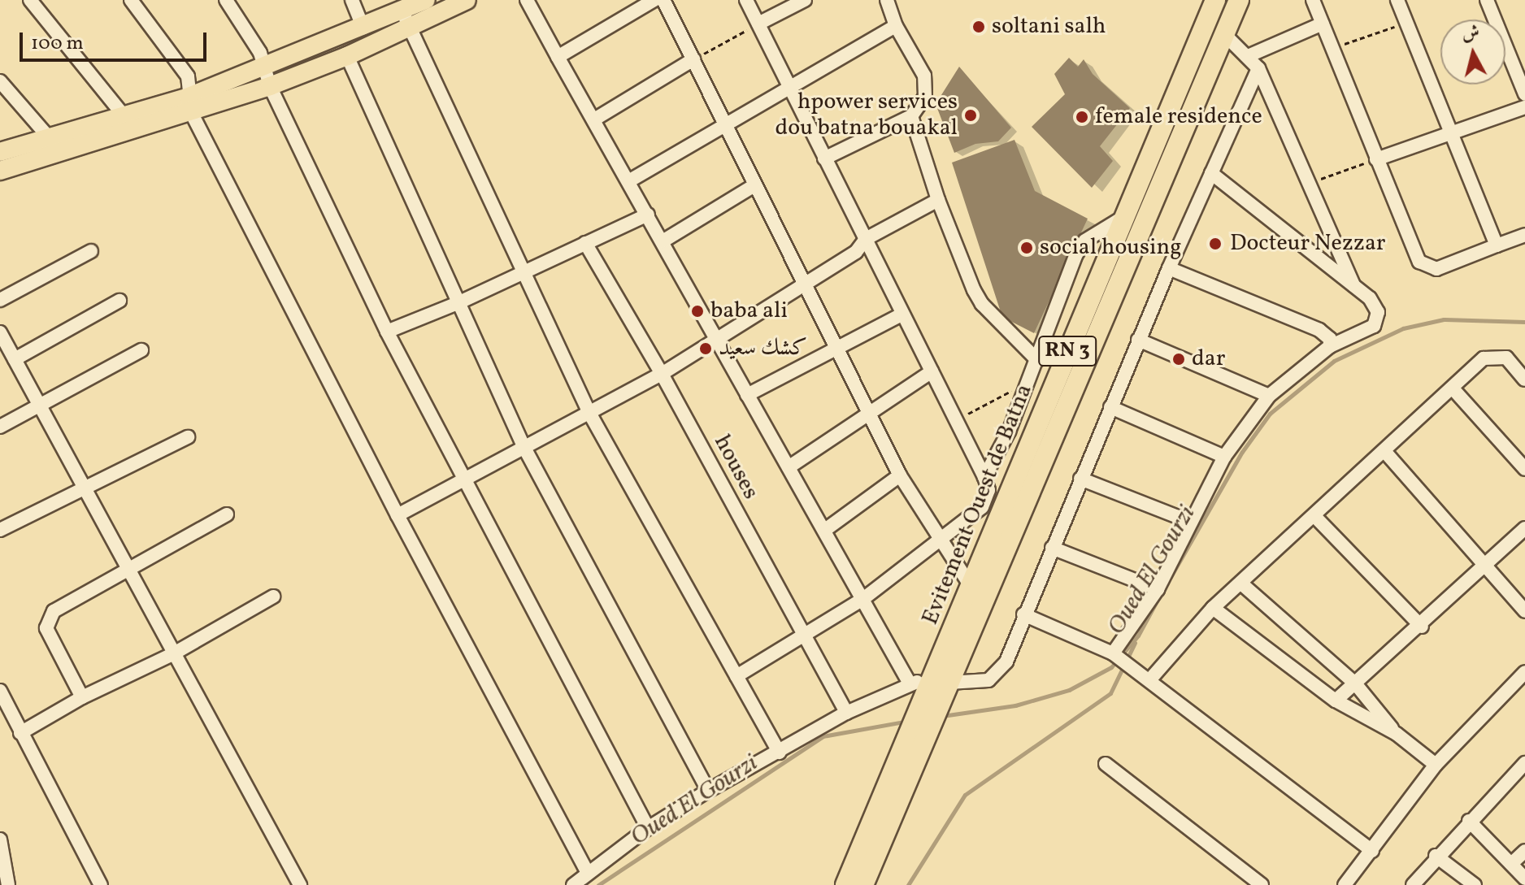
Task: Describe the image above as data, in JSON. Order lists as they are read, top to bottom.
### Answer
{
  "streets": {
    "highway": ["RN 3", "Evitement Ouest de Batna"],
    "street": ["houses"]
  },
  "crossings": [
    ["RN 3", "Evitement Ouest de Batna"]
  ],
  "water": ["Oued El Gourzi"],
  "places": [
    "soltani salh",
    "hpower services dou batna bouakal",
    "female residence",
    "Docteur Nezzar",
    "social housing",
    "baba ali",
    "كشك سعيد",
    "dar"
  ],
  "scale_bar": "100 m",
  "north": "top"
}
